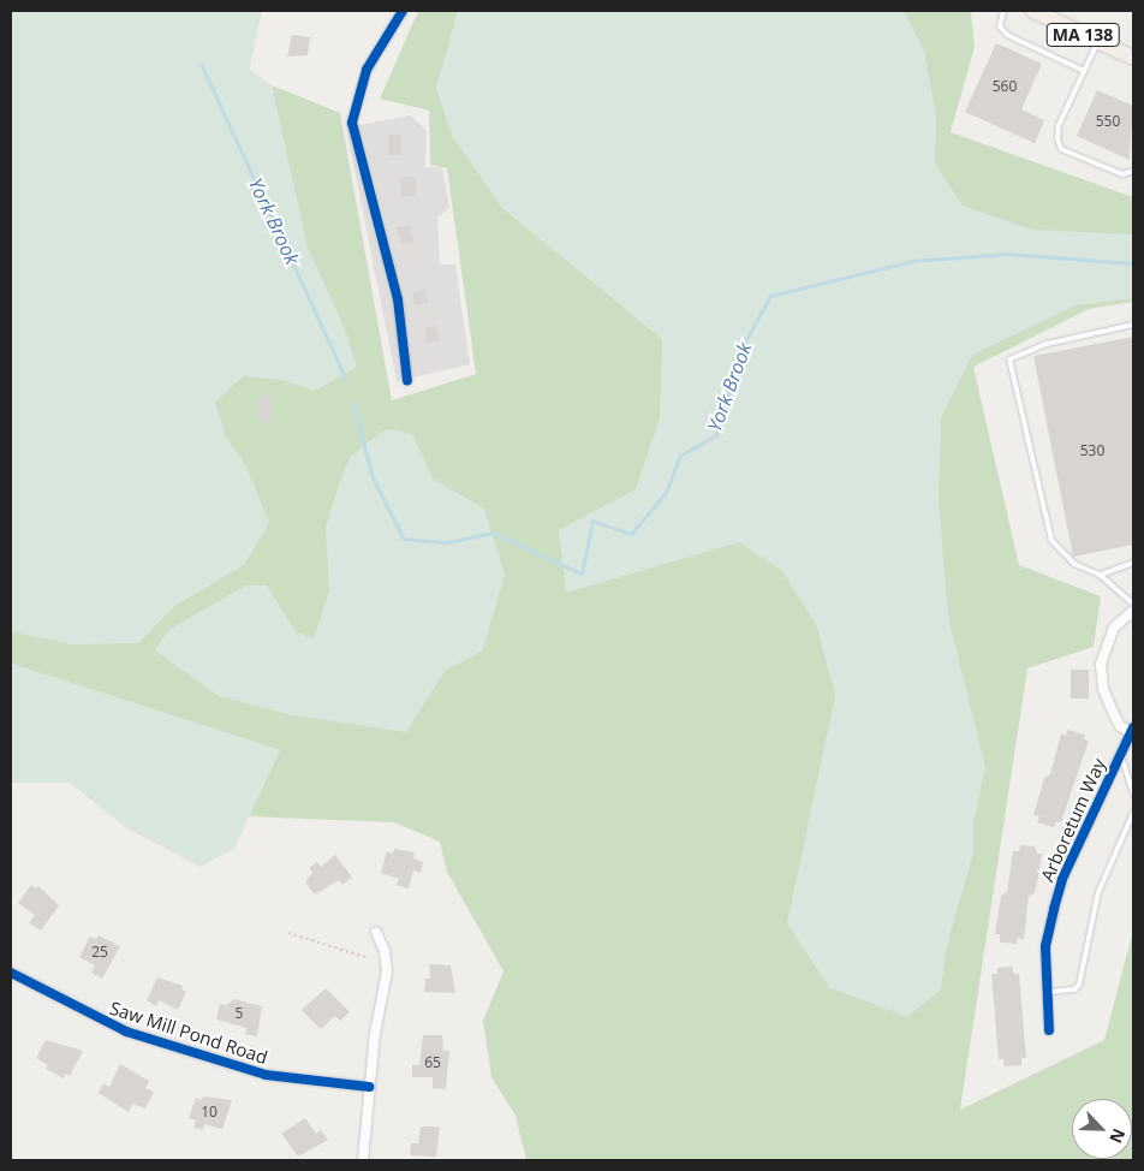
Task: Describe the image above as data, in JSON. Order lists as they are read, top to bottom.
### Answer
{
  "streets": {
    "main road": ["MA 138"],
    "street": ["Arboretum Way", "Saw Mill Pond Road"]
  },
  "water": ["York Brook"],
  "house_numbers": [
    "560",
    "550",
    "530",
    "25",
    "5",
    "65",
    "10"
  ],
  "north": "bottom right"
}
